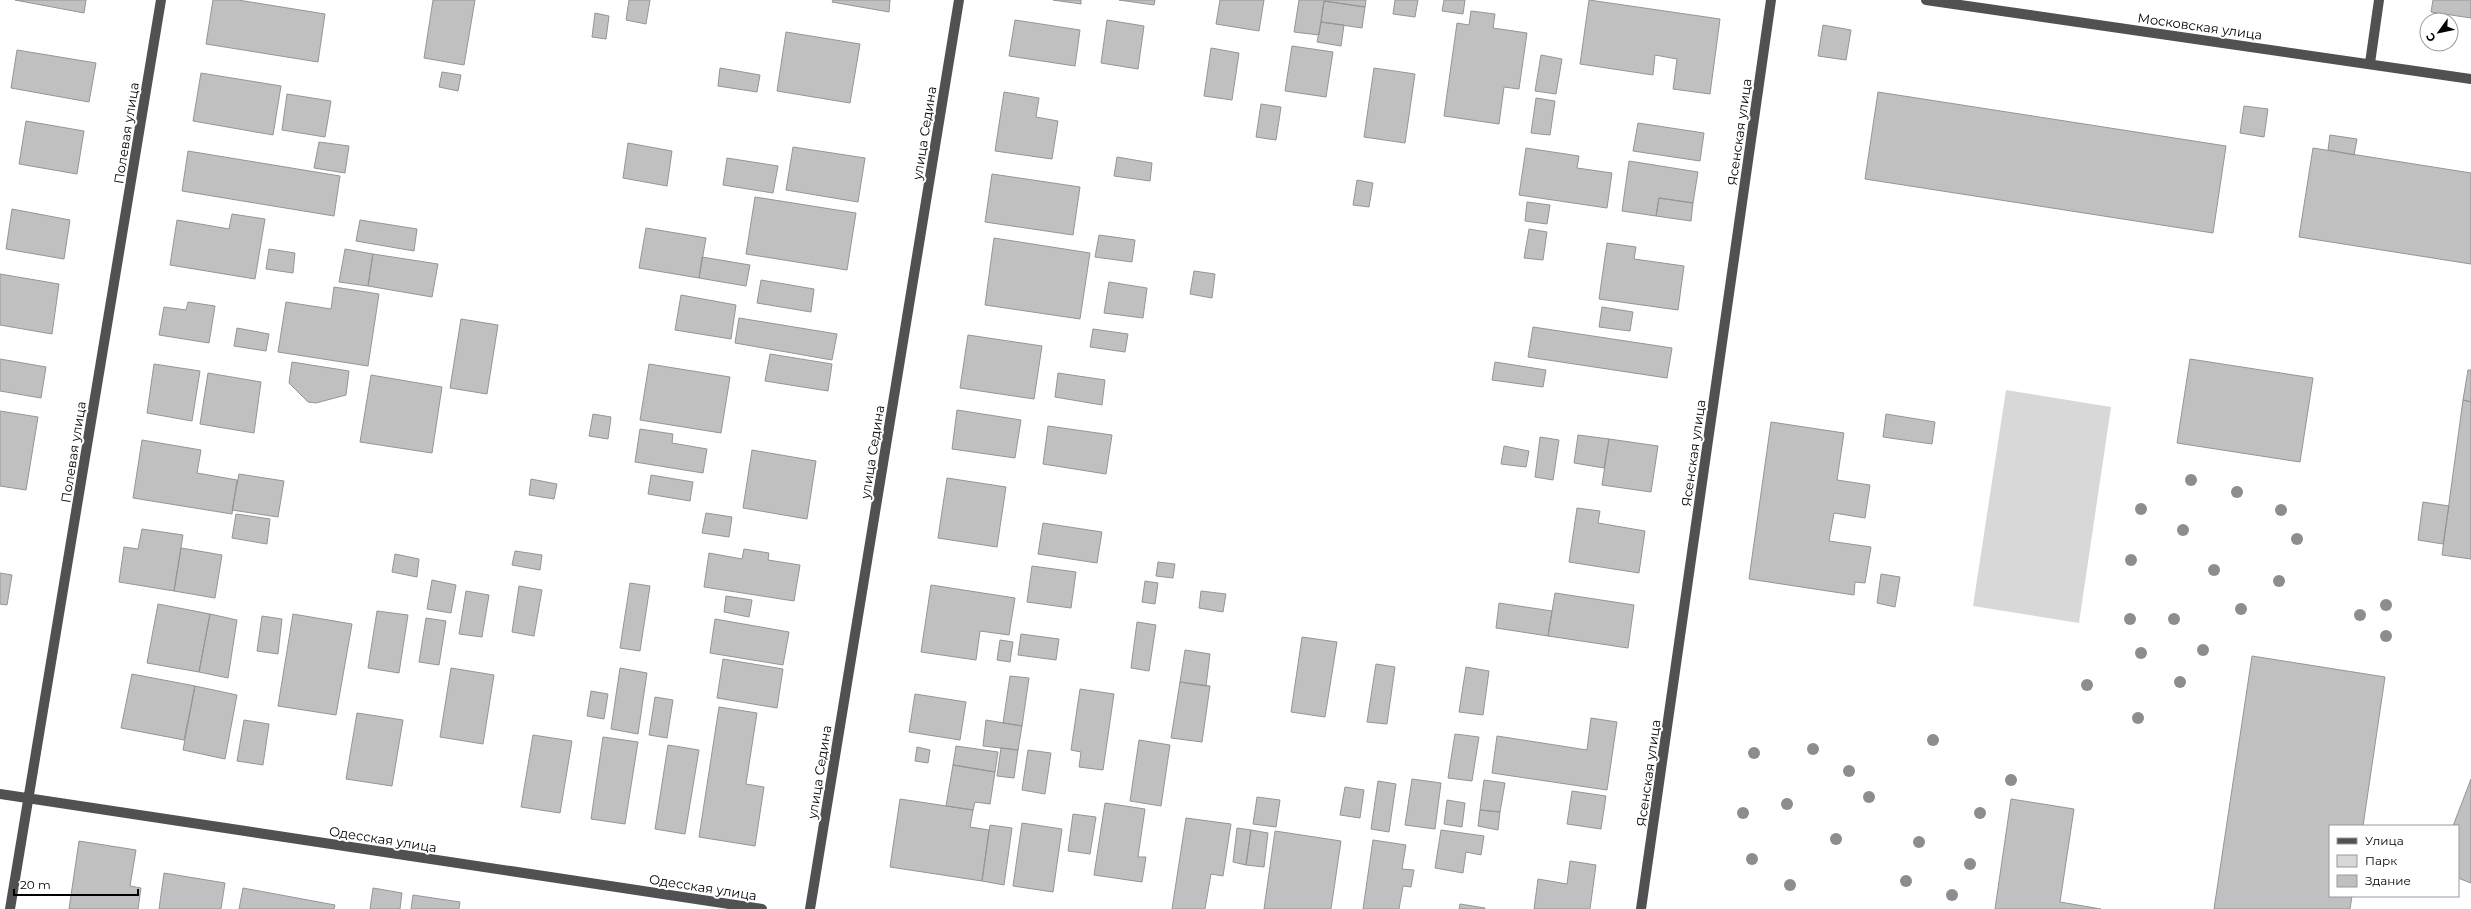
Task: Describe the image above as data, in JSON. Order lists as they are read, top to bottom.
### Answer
{
  "streets": {
    "street": [
      "Московская улица",
      "Ясенская улица",
      "Полевая улица",
      "улица Седина",
      "Одесская улица"
    ]
  },
  "crossings": [
    ["Полевая улица", "Одесская улица"]
  ],
  "legend": ["Улица", "Парк", "Здание"],
  "scale_bar": "20 m",
  "north": "bottom left"
}
